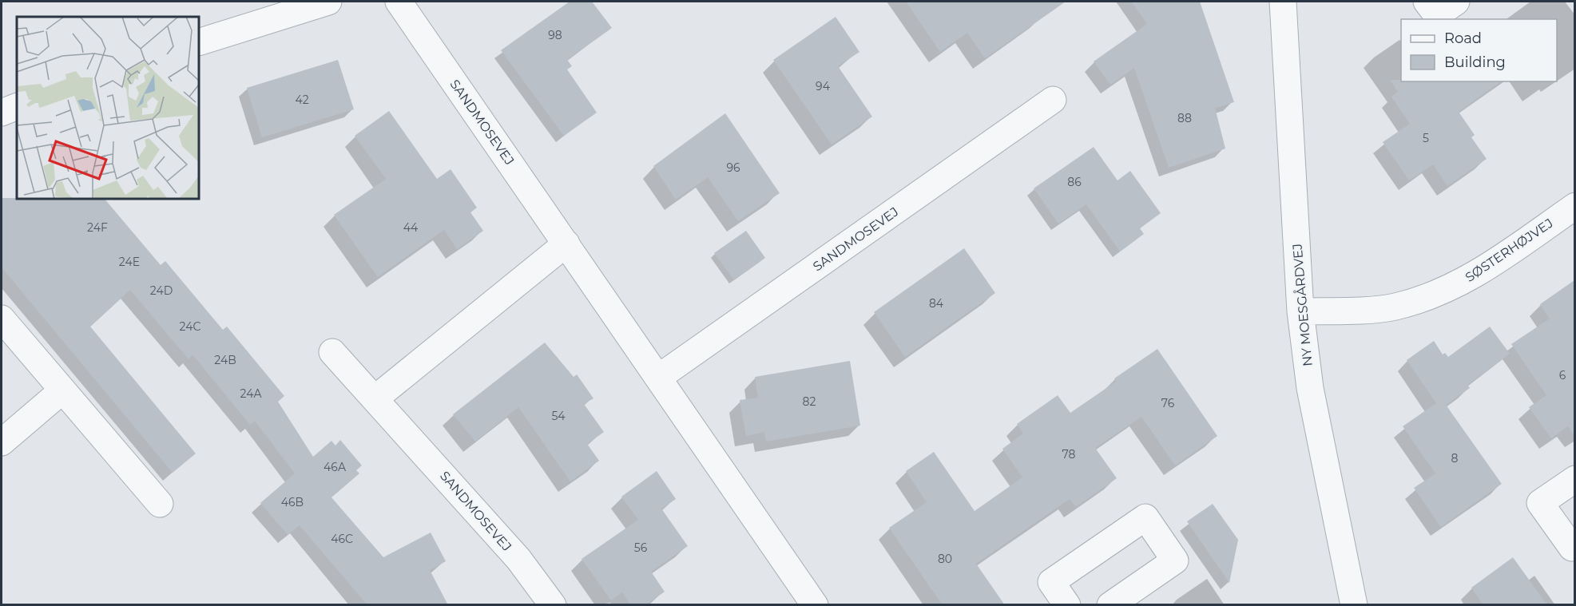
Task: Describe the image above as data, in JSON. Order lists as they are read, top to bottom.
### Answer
{
  "streets": {
    "street": ["SANDMOSEVEJ", "SØSTERHØJVEJ", "NY MOESGÅRDVEJ"]
  },
  "crossings": [
    ["SØSTERHØJVEJ", "NY MOESGÅRDVEJ"]
  ],
  "house_numbers": [
    "98",
    "94",
    "42",
    "88",
    "5",
    "96",
    "86",
    "24F",
    "44",
    "24E",
    "24D",
    "84",
    "24C",
    "24B",
    "6",
    "24A",
    "82",
    "76",
    "54",
    "78",
    "8",
    "46A",
    "46B",
    "46C",
    "56",
    "80"
  ],
  "legend": ["Road", "Building"]
}
